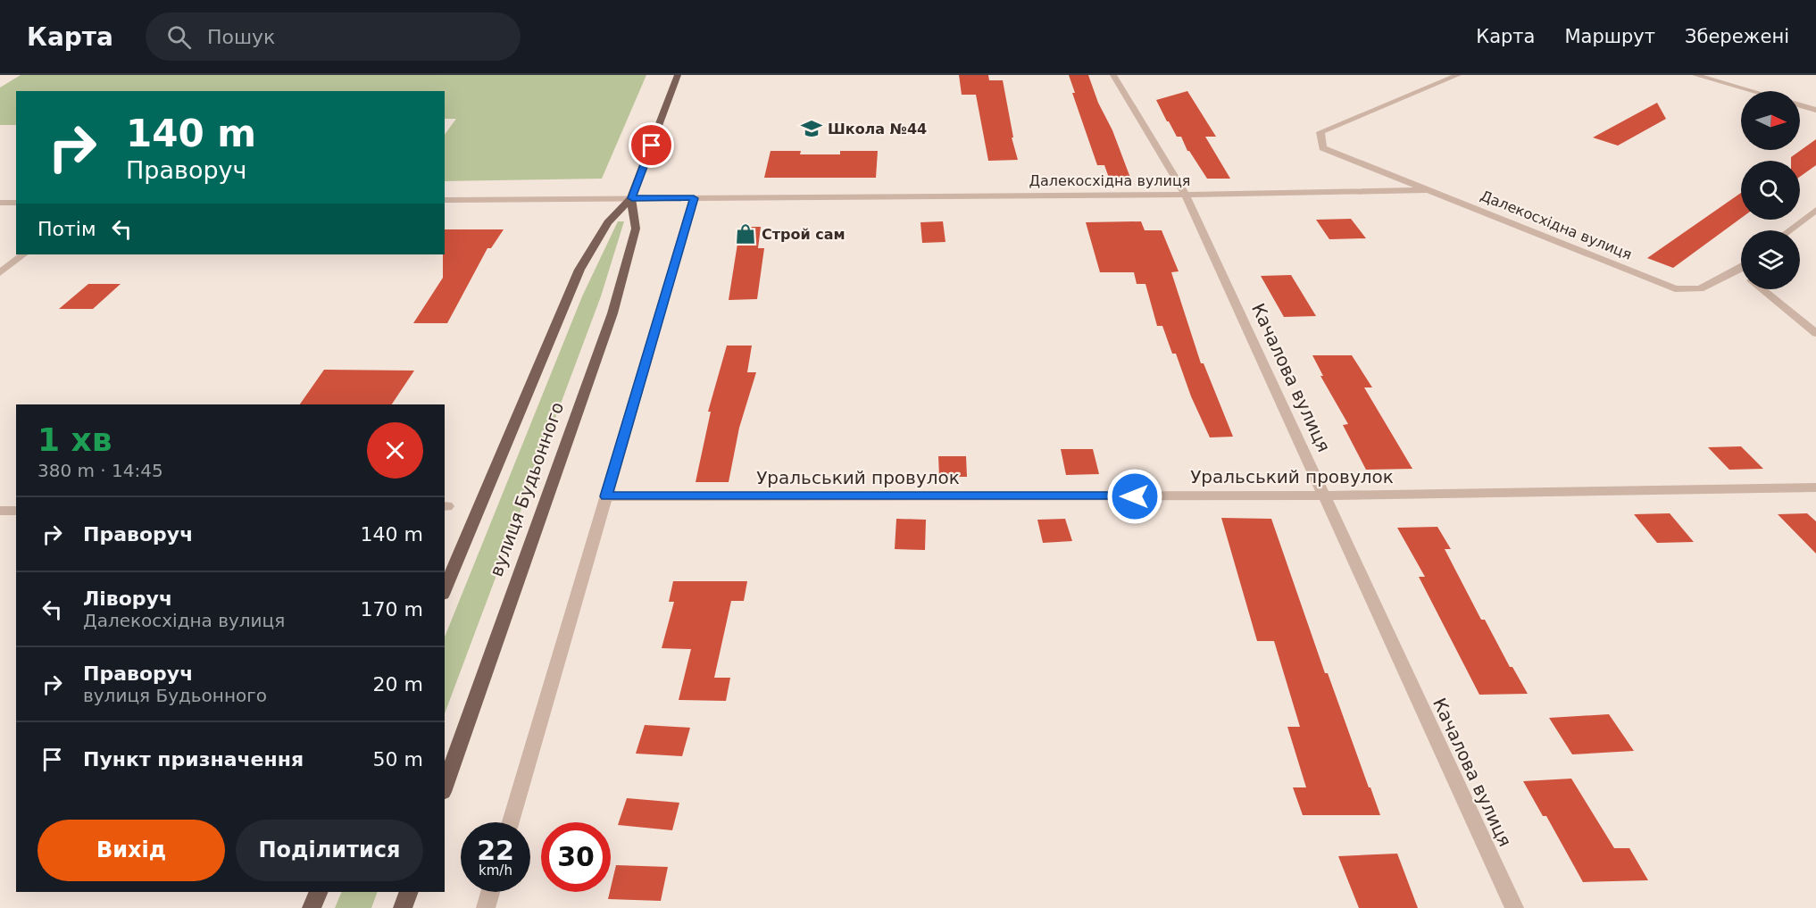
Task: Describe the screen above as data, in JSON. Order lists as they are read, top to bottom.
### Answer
{
  "streets": {
    "main road": ["вулиця Будьонного"],
    "street": ["Далекосхідна вулиця", "Качалова вулиця", "Уральський провулок"]
  },
  "crossings": [
    ["Далекосхідна вулиця", "Качалова вулиця"],
    ["Далекосхідна вулиця", "вулиця Будьонного"],
    ["Качалова вулиця", "Уральський провулок"]
  ],
  "places": {
    "school or university": ["Школа №44"],
    "shop": ["Строй сам"]
  },
  "north": "right",
  "page": {
    "header": "Карта",
    "search": "Пошук",
    "nav": ["Карта", "Маршрут", "Збережені"],
    "turn": ["140 m", "Праворуч"],
    "then": "Потім",
    "heading": ["1 хв", "380 m · 14:45"],
    "list": [
      {
        "name": "Праворуч",
        "value": "140 m"
      },
      {
        "name": "Ліворуч",
        "note": "Далекосхідна вулиця",
        "value": "170 m"
      },
      {
        "name": "Праворуч",
        "note": "вулиця Будьонного",
        "value": "20 m"
      },
      {
        "name": "Пункт призначення",
        "value": "50 m"
      }
    ],
    "buttons": ["Вихід", "Поділитися"],
    "speed": "22 km/h",
    "limit": "30"
  }
}
